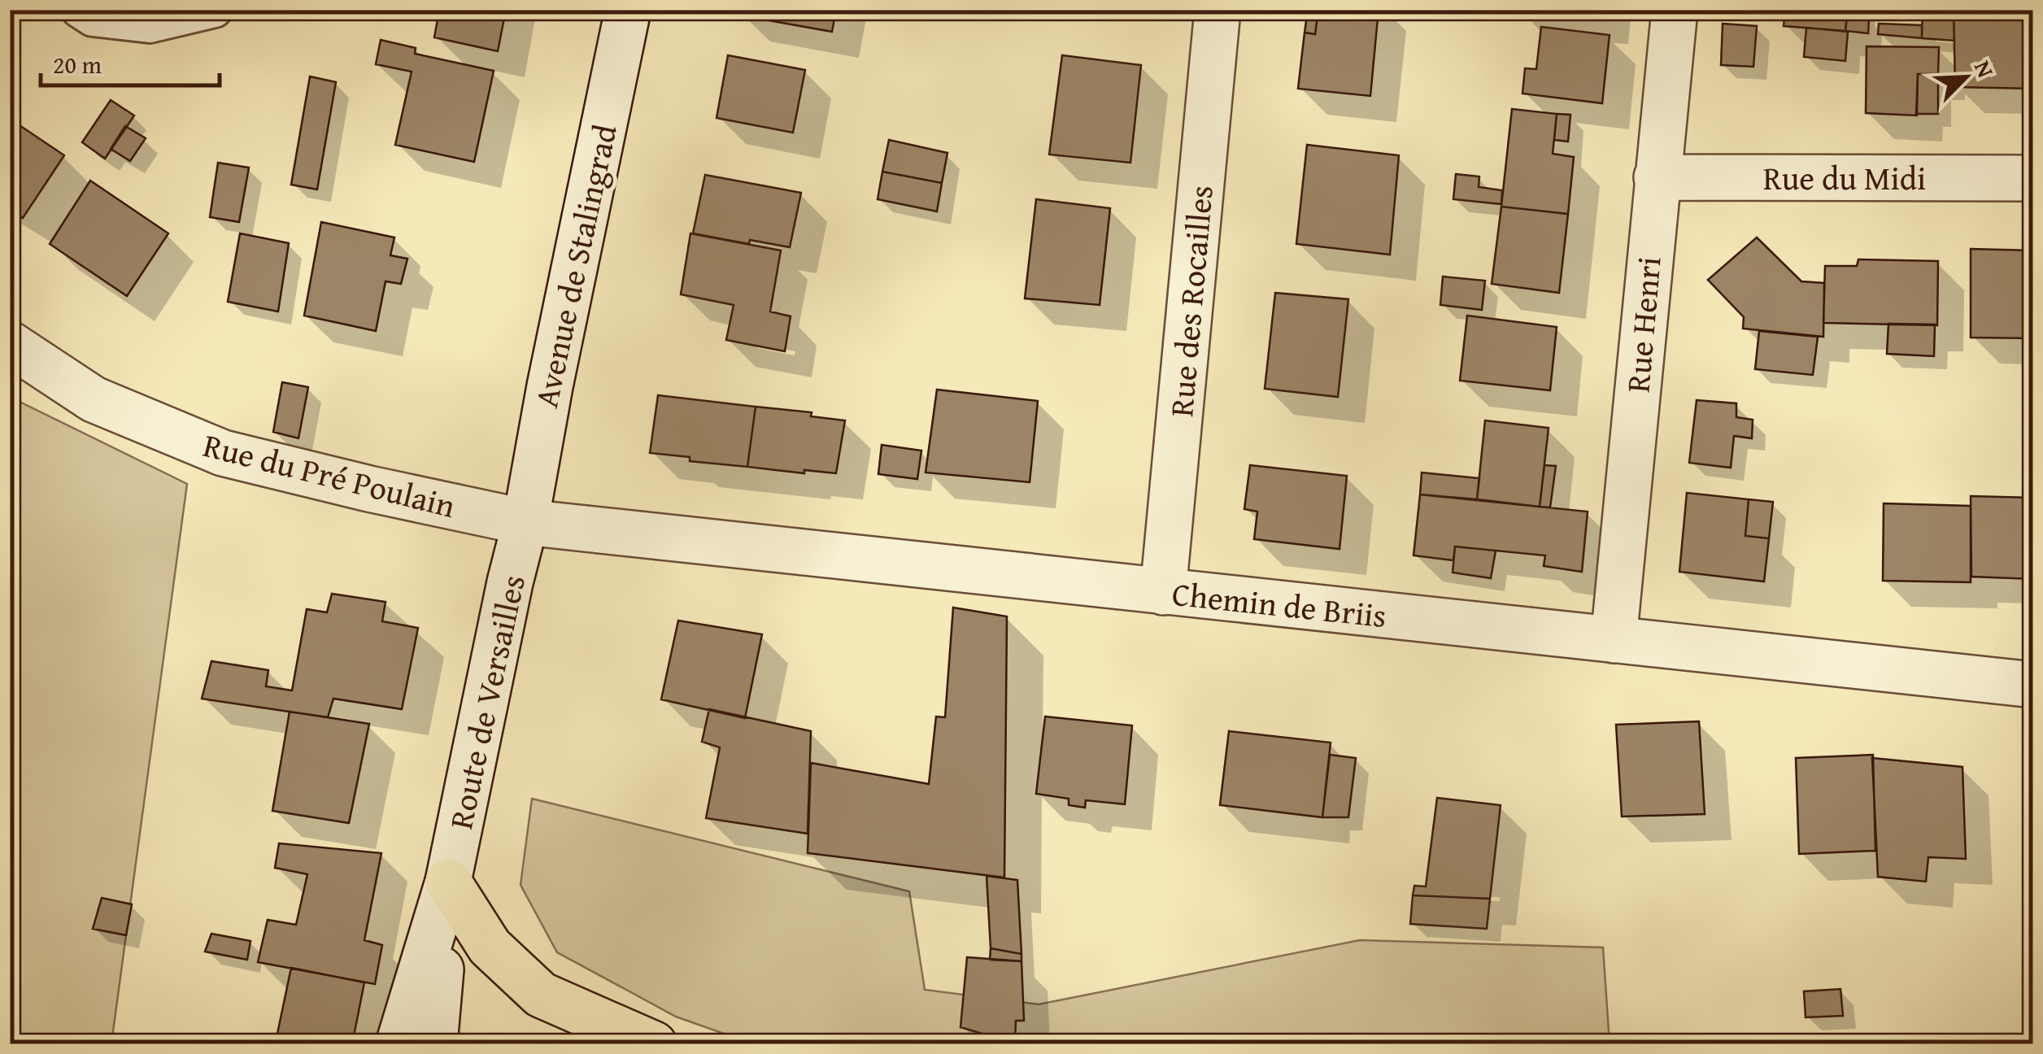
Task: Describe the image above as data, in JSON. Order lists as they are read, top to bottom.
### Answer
{
  "streets": {
    "street": [
      "Rue du Midi",
      "Avenue de Stalingrad",
      "Rue des Rocailles",
      "Rue Henri",
      "Rue du Pré Poulain",
      "Chemin de Briis",
      "Route de Versailles"
    ]
  },
  "crossings": [
    ["Rue du Midi", "Rue Henri"],
    ["Avenue de Stalingrad", "Rue du Pré Poulain"],
    ["Avenue de Stalingrad", "Chemin de Briis"],
    ["Avenue de Stalingrad", "Route de Versailles"],
    ["Rue des Rocailles", "Chemin de Briis"],
    ["Rue Henri", "Chemin de Briis"],
    ["Rue du Pré Poulain", "Chemin de Briis"],
    ["Rue du Pré Poulain", "Route de Versailles"],
    ["Chemin de Briis", "Route de Versailles"]
  ],
  "scale_bar": "20 m",
  "north": "top right"
}
